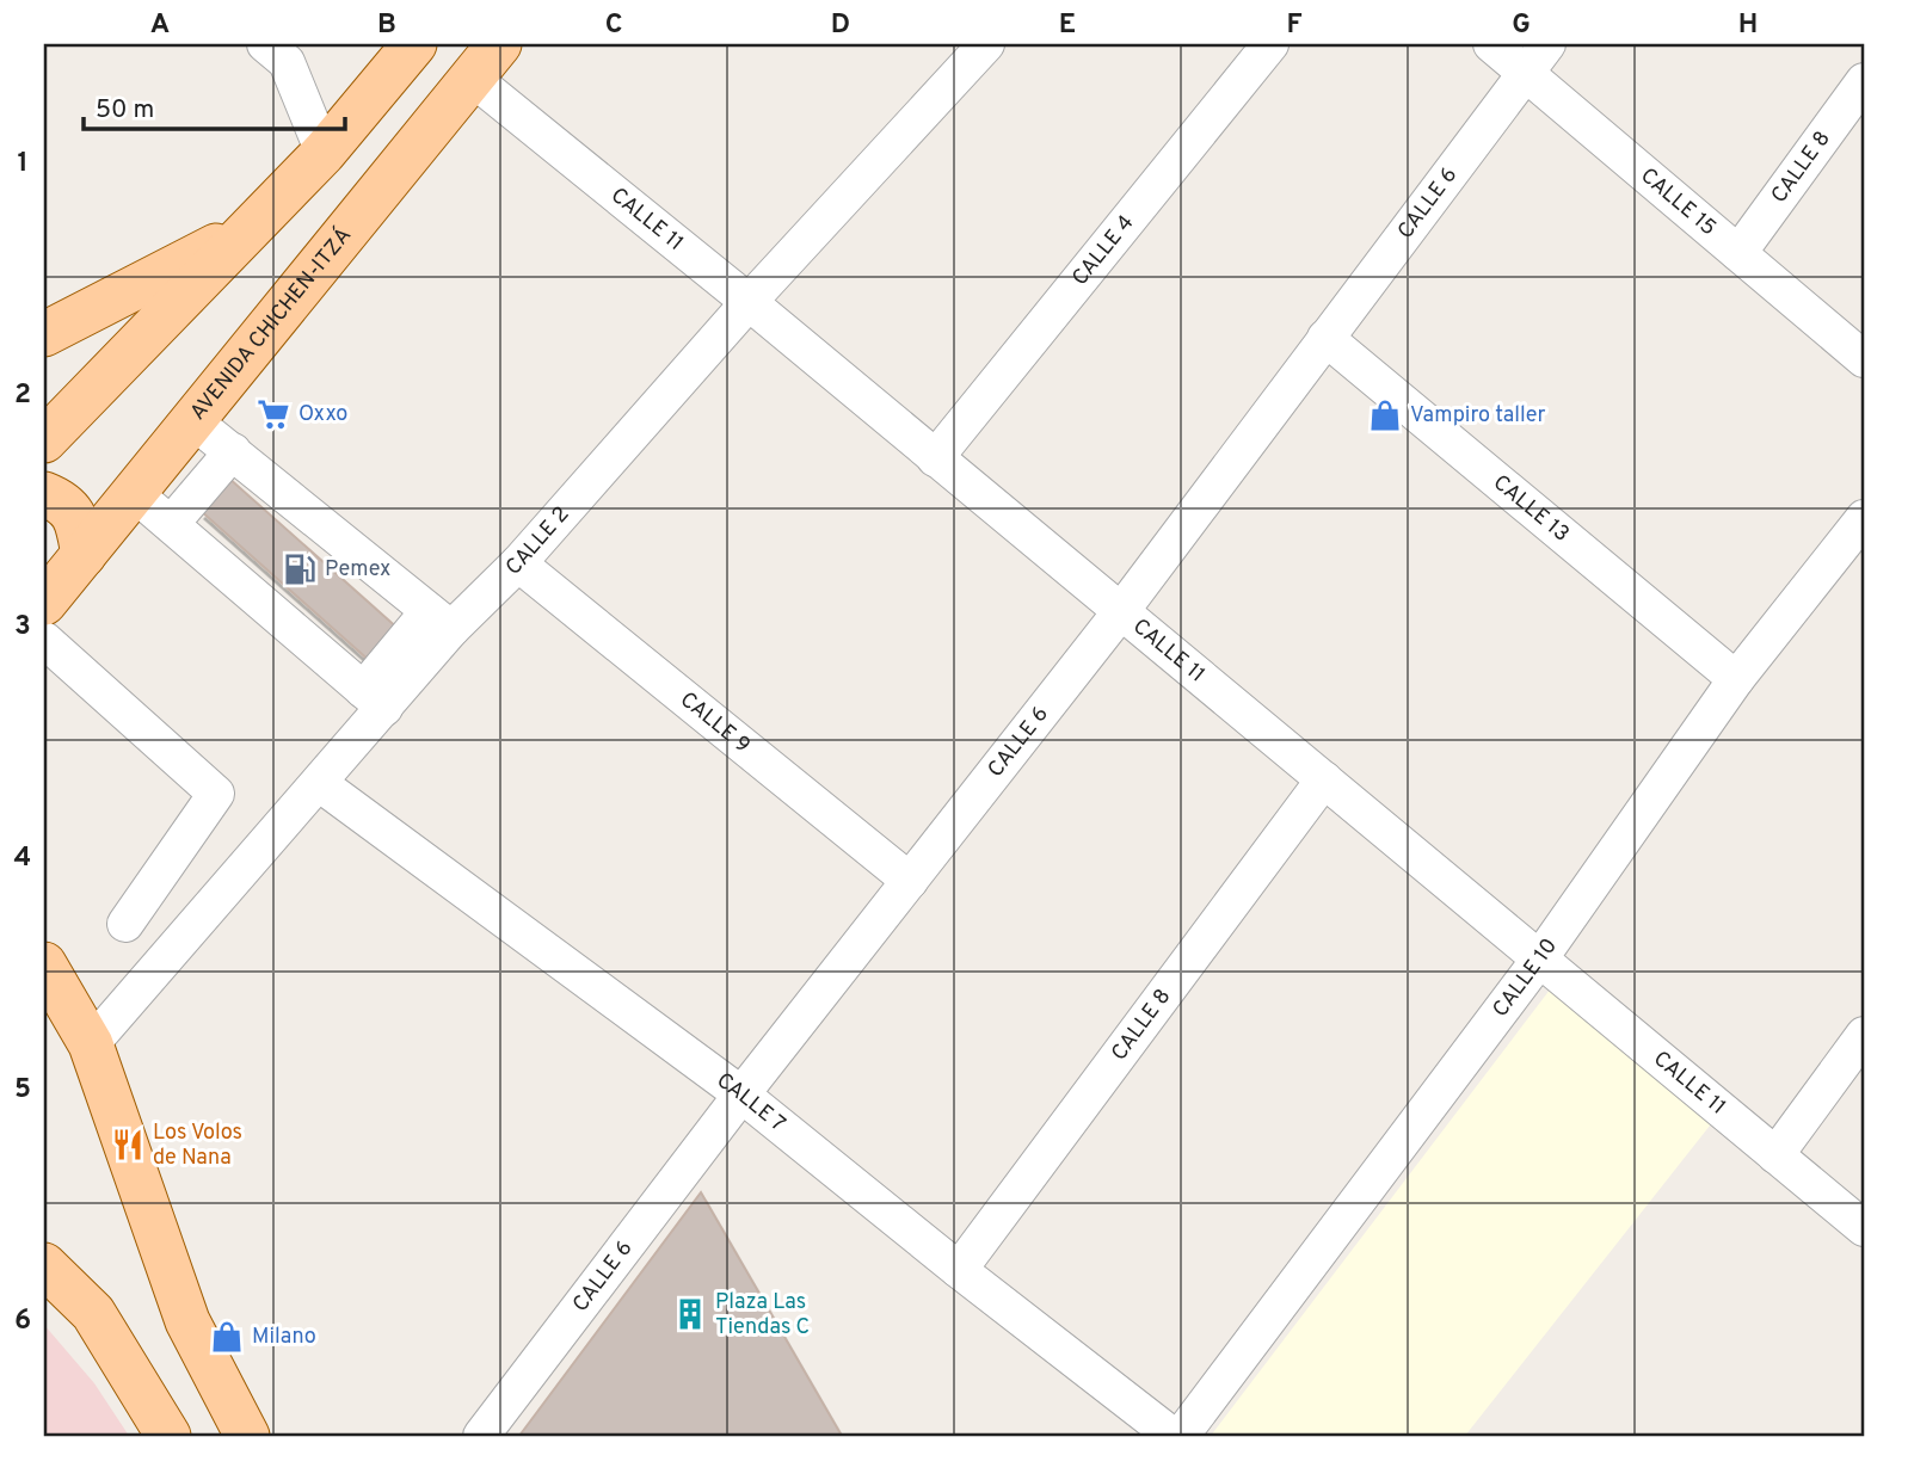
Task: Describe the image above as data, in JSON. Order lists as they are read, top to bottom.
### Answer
{
  "streets": {
    "main road": ["AVENIDA CHICHEN-ITZÁ"],
    "street": [
      "CALLE 8",
      "CALLE 15",
      "CALLE 6",
      "CALLE 11",
      "CALLE 4",
      "CALLE 13",
      "CALLE 2",
      "CALLE 9",
      "CALLE 10",
      "CALLE 7"
    ]
  },
  "crossings": [
    ["CALLE 8", "CALLE 15"],
    ["CALLE 8", "CALLE 11"],
    ["CALLE 8", "CALLE 7"],
    ["CALLE 15", "CALLE 6"],
    ["CALLE 6", "CALLE 11"],
    ["CALLE 6", "CALLE 13"],
    ["CALLE 6", "CALLE 9"],
    ["CALLE 6", "CALLE 7"],
    ["CALLE 11", "CALLE 4"],
    ["CALLE 11", "AVENIDA CHICHEN-ITZÁ"],
    ["CALLE 11", "CALLE 2"],
    ["CALLE 11", "CALLE 10"],
    ["CALLE 13", "CALLE 10"],
    ["CALLE 2", "CALLE 9"],
    ["CALLE 2", "CALLE 7"]
  ],
  "places": {
    "supermarket": ["Oxxo"],
    "shop": ["Vampiro taller", "Milano"],
    "fuel station": ["Pemex"],
    "restaurant": ["Los Volos de Nana"],
    "building": ["Plaza Las Tiendas C"]
  },
  "scale_bar": "50 m",
  "grid": {
    "columns": [
      "A",
      "B",
      "C",
      "D",
      "E",
      "F",
      "G",
      "H"
    ],
    "rows": [
      "1",
      "2",
      "3",
      "4",
      "5",
      "6"
    ]
  }
}
